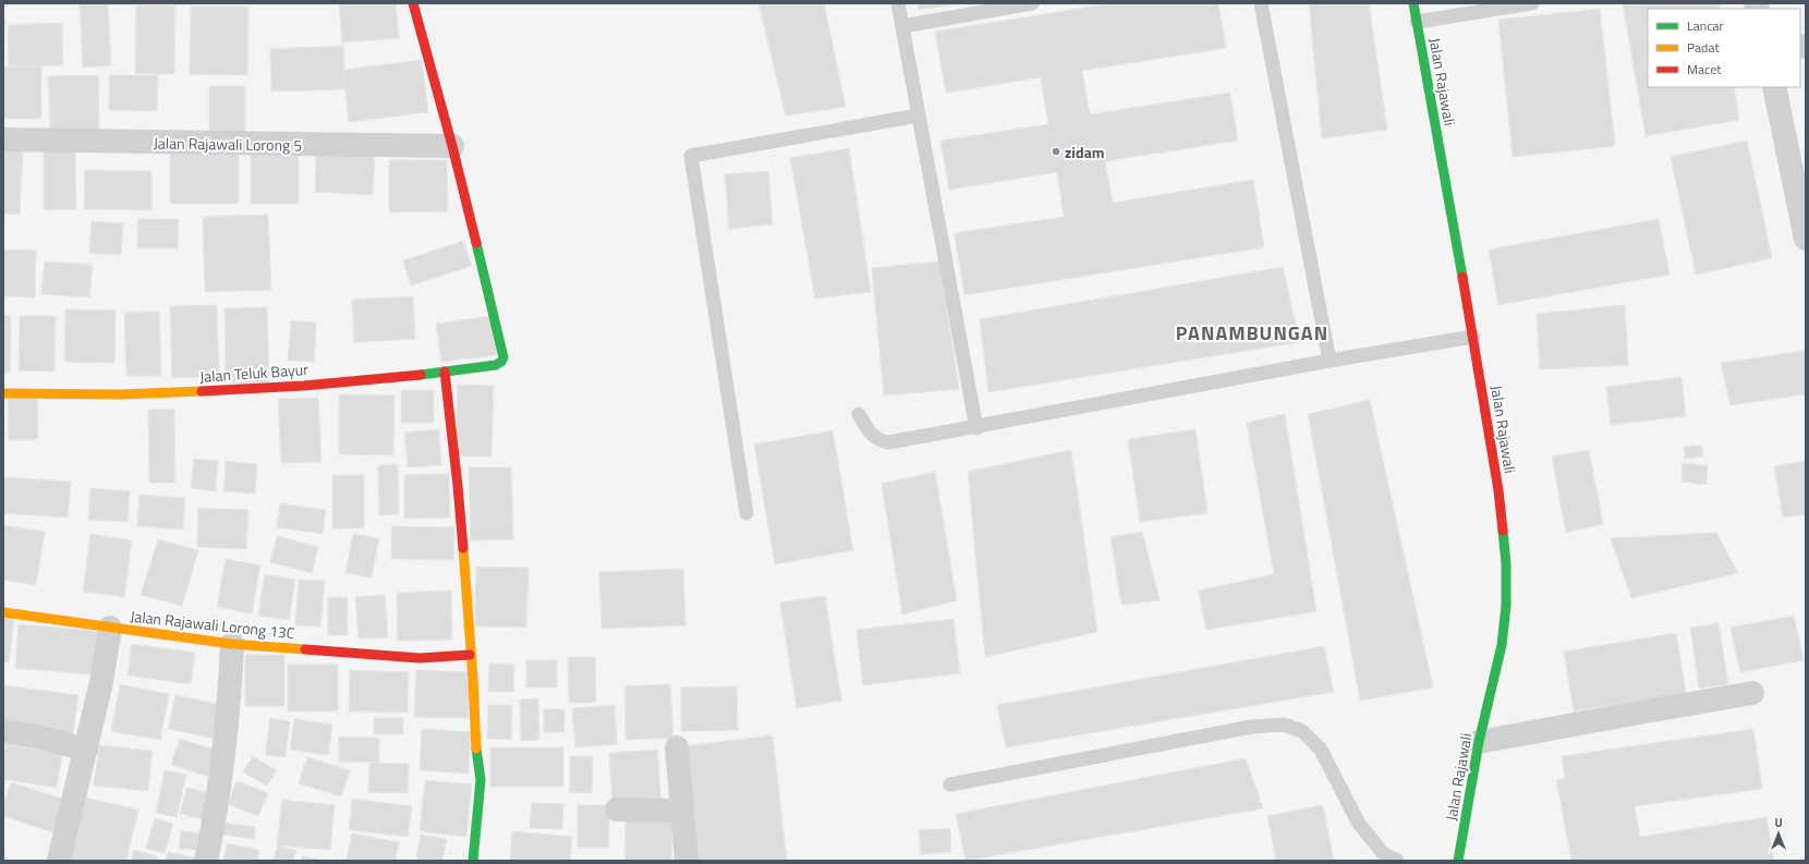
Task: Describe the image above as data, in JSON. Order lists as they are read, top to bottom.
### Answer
{
  "streets": {
    "street": [
      "Jalan Rajawali",
      "Jalan Rajawali Lorong 5",
      "Jalan Teluk Bayur",
      "Jalan Rajawali Lorong 13C"
    ]
  },
  "crossings": [
    ["Jalan Rajawali Lorong 5", "Jalan Teluk Bayur"]
  ],
  "districts": ["PANAMBUNGAN"],
  "places": ["zidam"],
  "legend": ["Lancar", "Padat", "Macet"],
  "north": "top"
}
